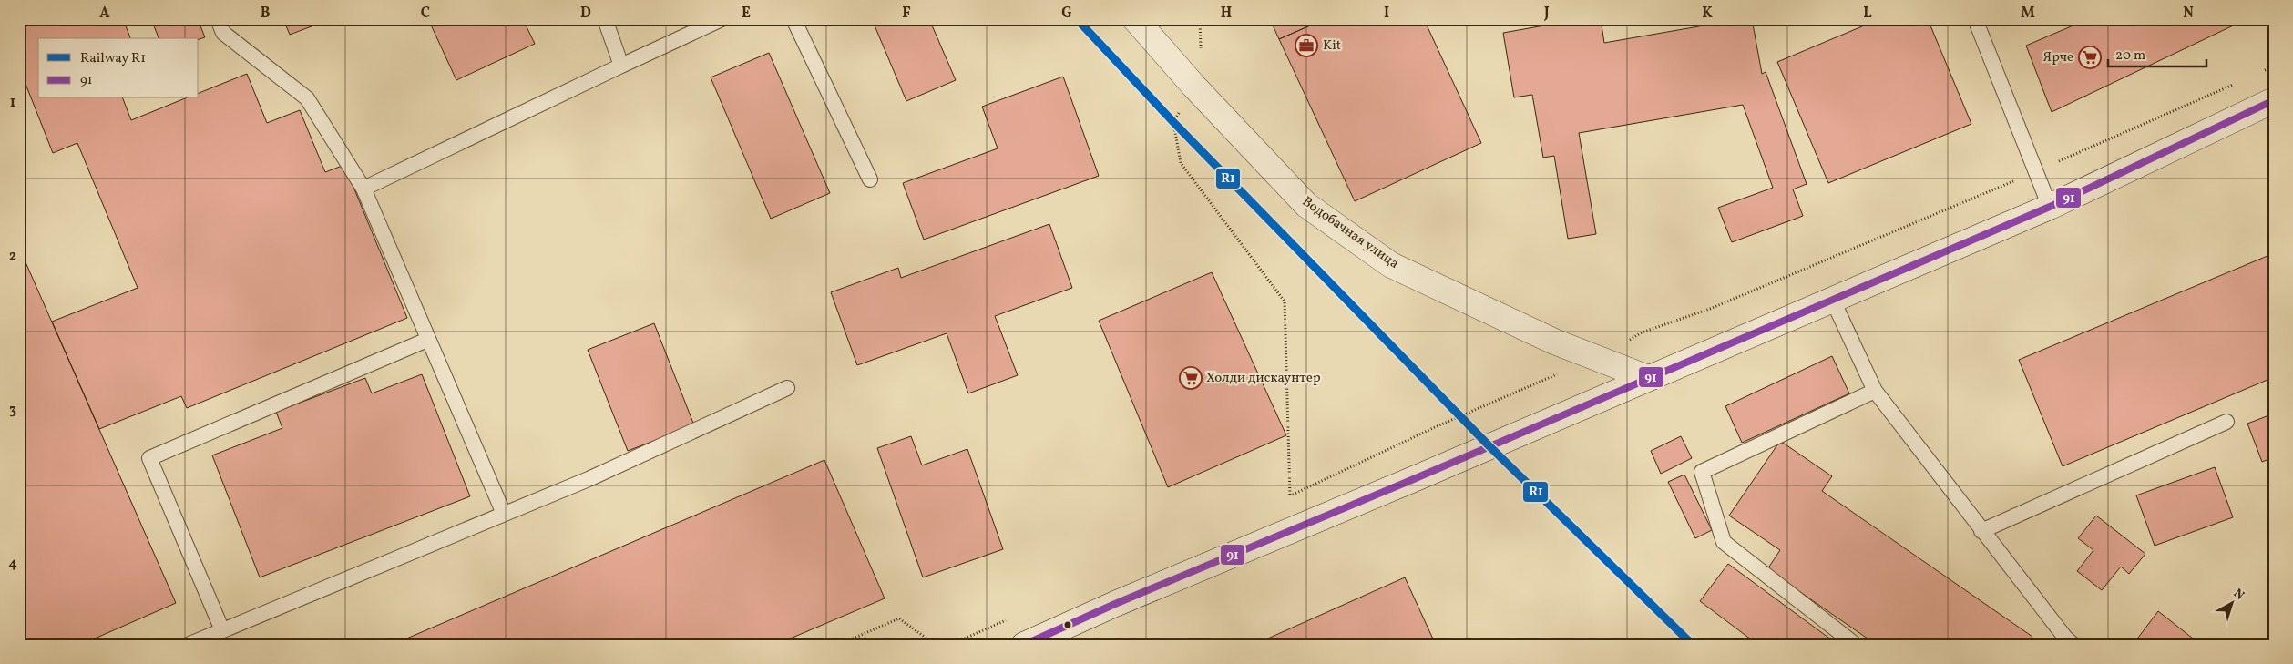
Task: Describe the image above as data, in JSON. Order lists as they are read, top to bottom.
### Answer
{
  "streets": {
    "main road": ["Водобачная улица"]
  },
  "places": {
    "office": ["Kit"],
    "supermarket": ["Ярче", "Холди дискаунтер"]
  },
  "lines": ["rail line R1", "transit line 91"],
  "legend": ["Railway R1", "91"],
  "scale_bar": "20 m",
  "north": "top right",
  "grid": {
    "columns": [
      "A",
      "B",
      "C",
      "D",
      "E",
      "F",
      "G",
      "H",
      "I",
      "J",
      "K",
      "L",
      "M",
      "N"
    ],
    "rows": [
      "1",
      "2",
      "3",
      "4"
    ]
  }
}
